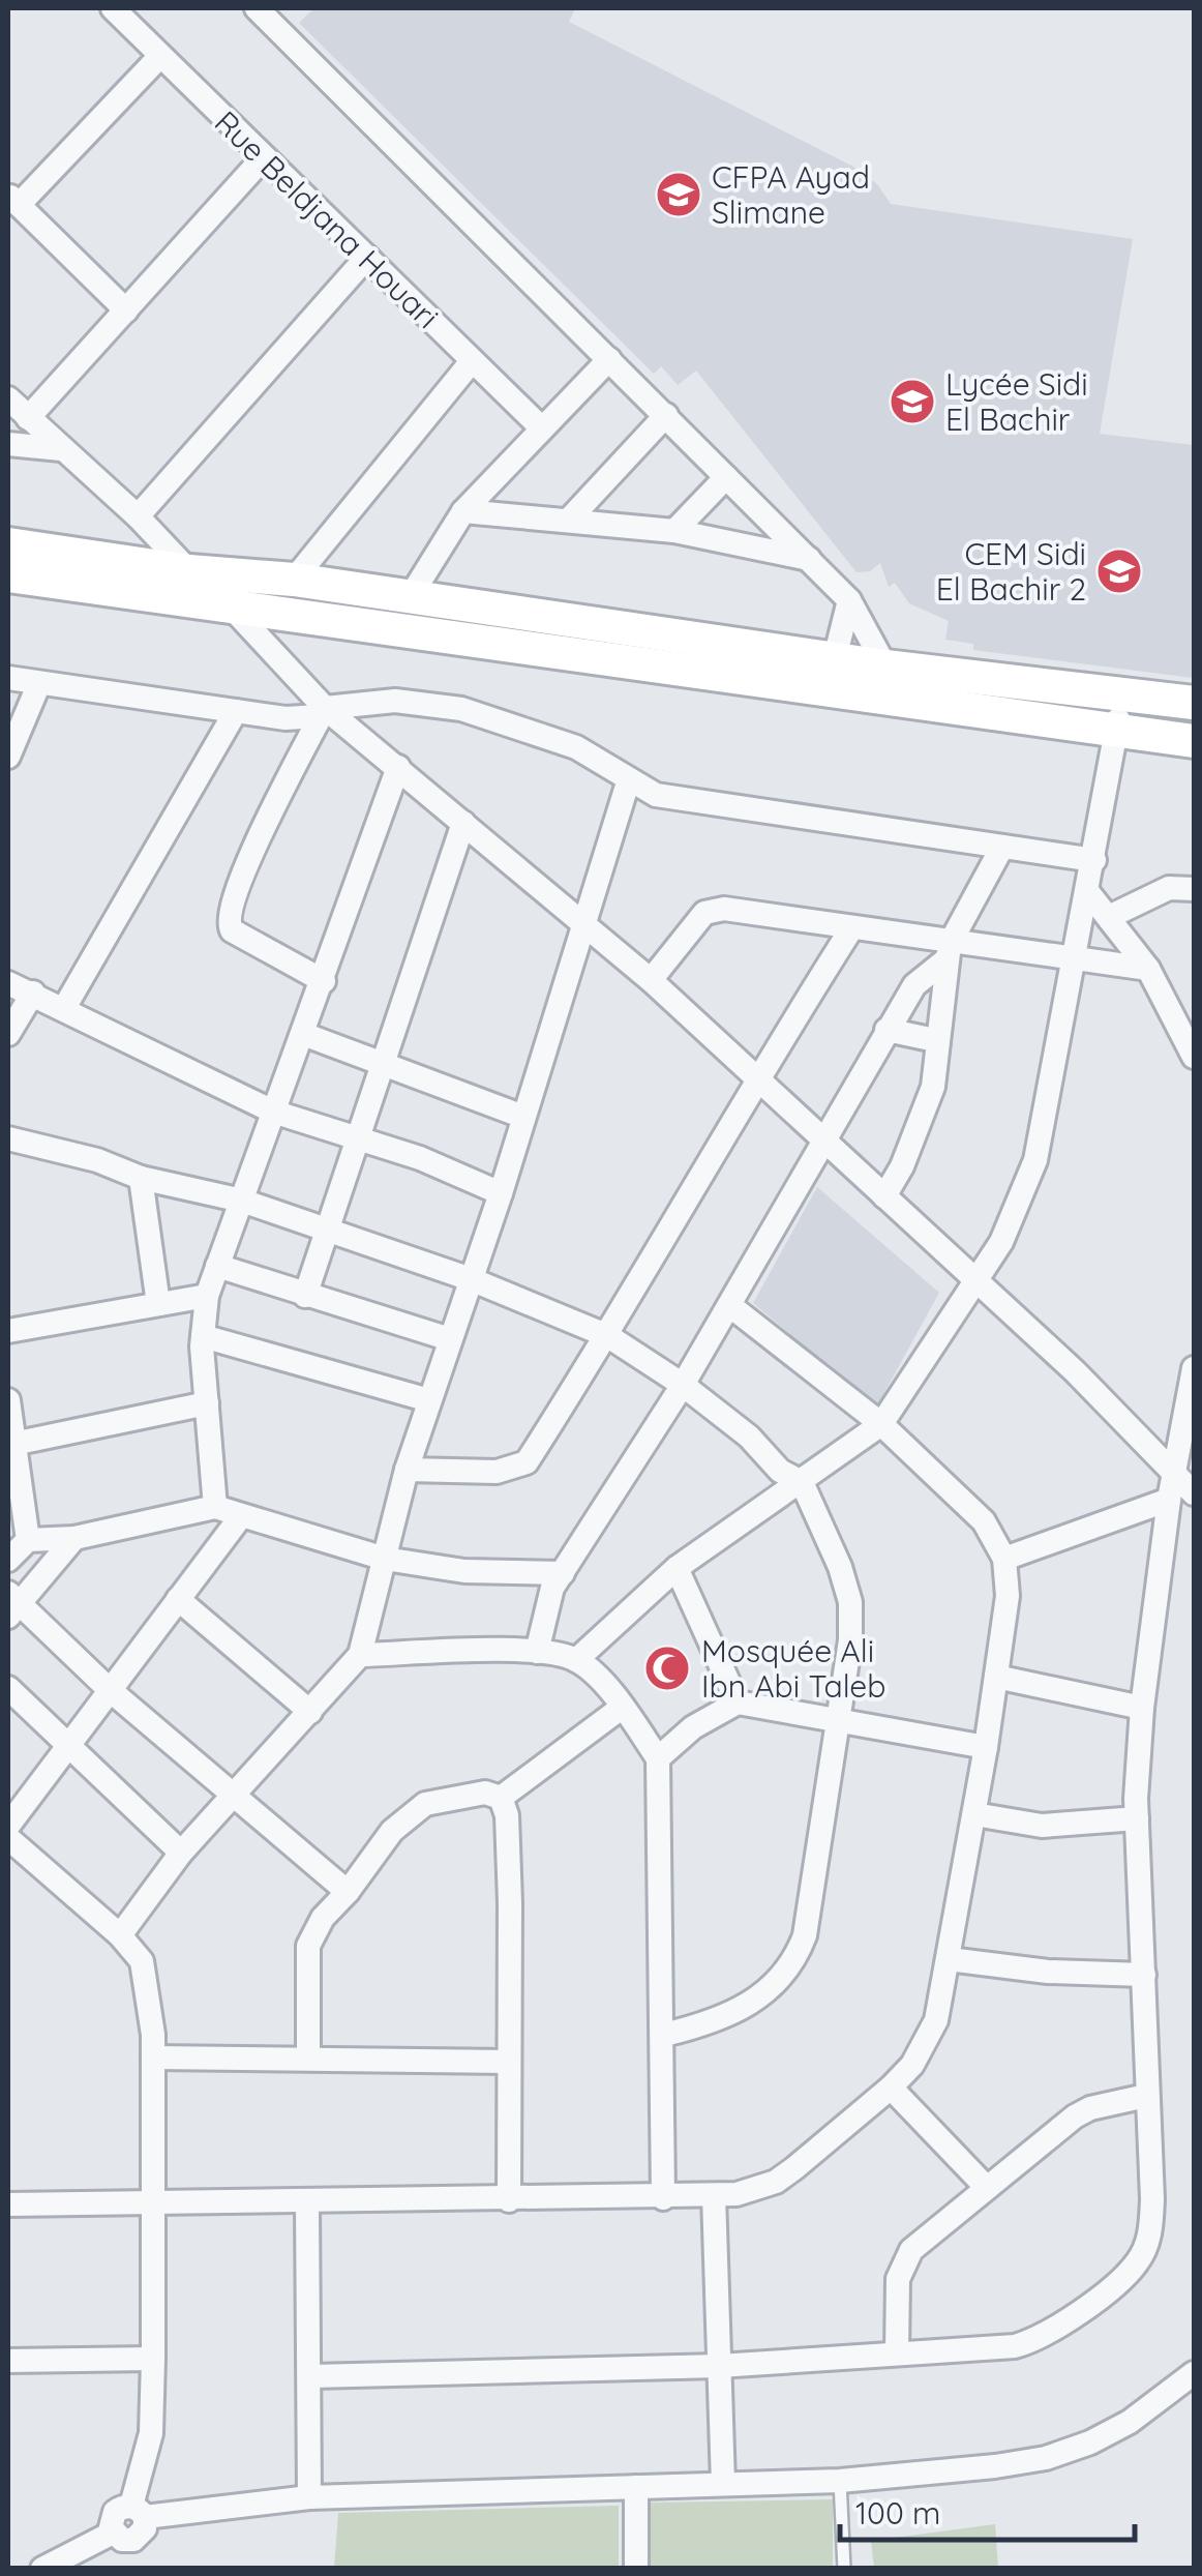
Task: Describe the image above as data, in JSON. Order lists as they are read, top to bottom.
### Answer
{
  "streets": {
    "street": ["Rue Beldjana Houari"]
  },
  "places": {
    "school or university": ["CFPA Ayad Slimane", "Lycée Sidi El Bachir", "CEM Sidi El Bachir 2"],
    "mosque": ["Mosquée Ali Ibn Abi Taleb"]
  },
  "scale_bar": "100 m"
}
